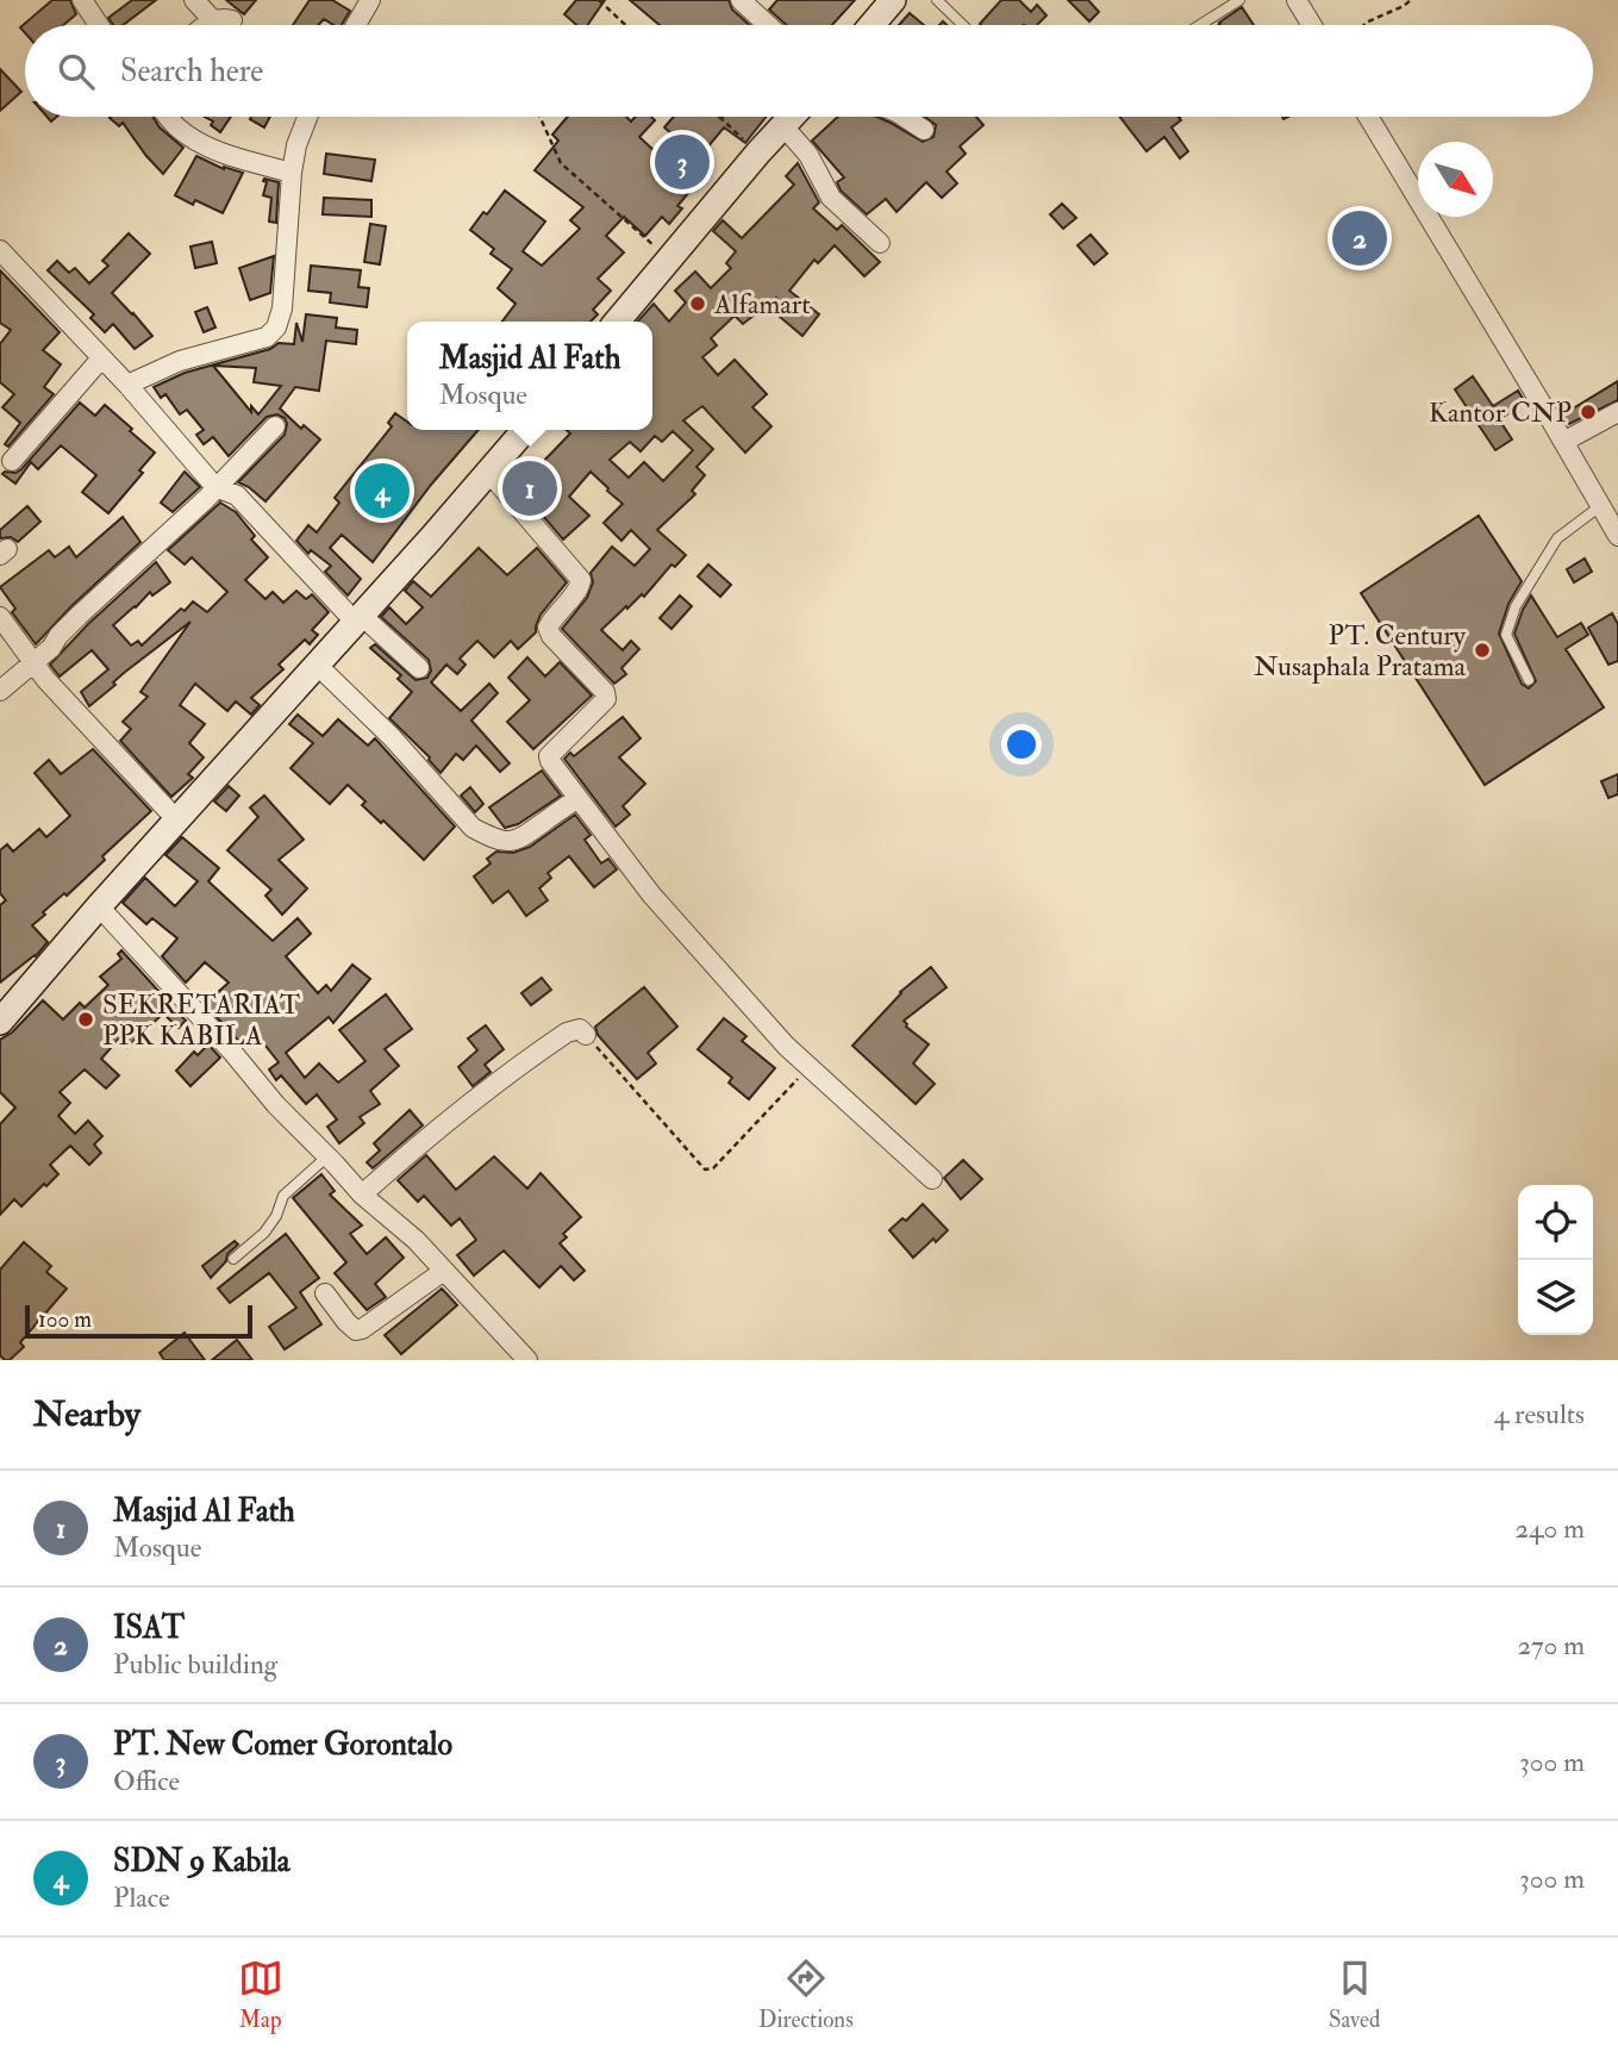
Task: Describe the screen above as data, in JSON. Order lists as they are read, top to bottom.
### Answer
{
  "places": [
    "Alfamart",
    "Kantor CNP",
    "PT. Century Nusaphala Pratama",
    "SEKRETARIAT PPK KABILA"
  ],
  "scale_bar": "100 m",
  "north": "bottom right",
  "page": {
    "search": "Search here",
    "pins": [
      "3",
      "2",
      "1",
      "4"
    ],
    "popup": ["Masjid Al Fath", "Mosque"],
    "scale": "100 m",
    "heading": ["Nearby", "4 results"],
    "list": [
      {
        "mark": "1",
        "name": "Masjid Al Fath",
        "note": "Mosque",
        "value": "240 m"
      },
      {
        "mark": "2",
        "name": "ISAT",
        "note": "Public building",
        "value": "270 m"
      },
      {
        "mark": "3",
        "name": "PT. New Comer Gorontalo",
        "note": "Office",
        "value": "300 m"
      },
      {
        "mark": "4",
        "name": "SDN 9 Kabila",
        "note": "Place",
        "value": "300 m"
      }
    ],
    "nav": ["Map", "Directions", "Saved"]
  }
}
